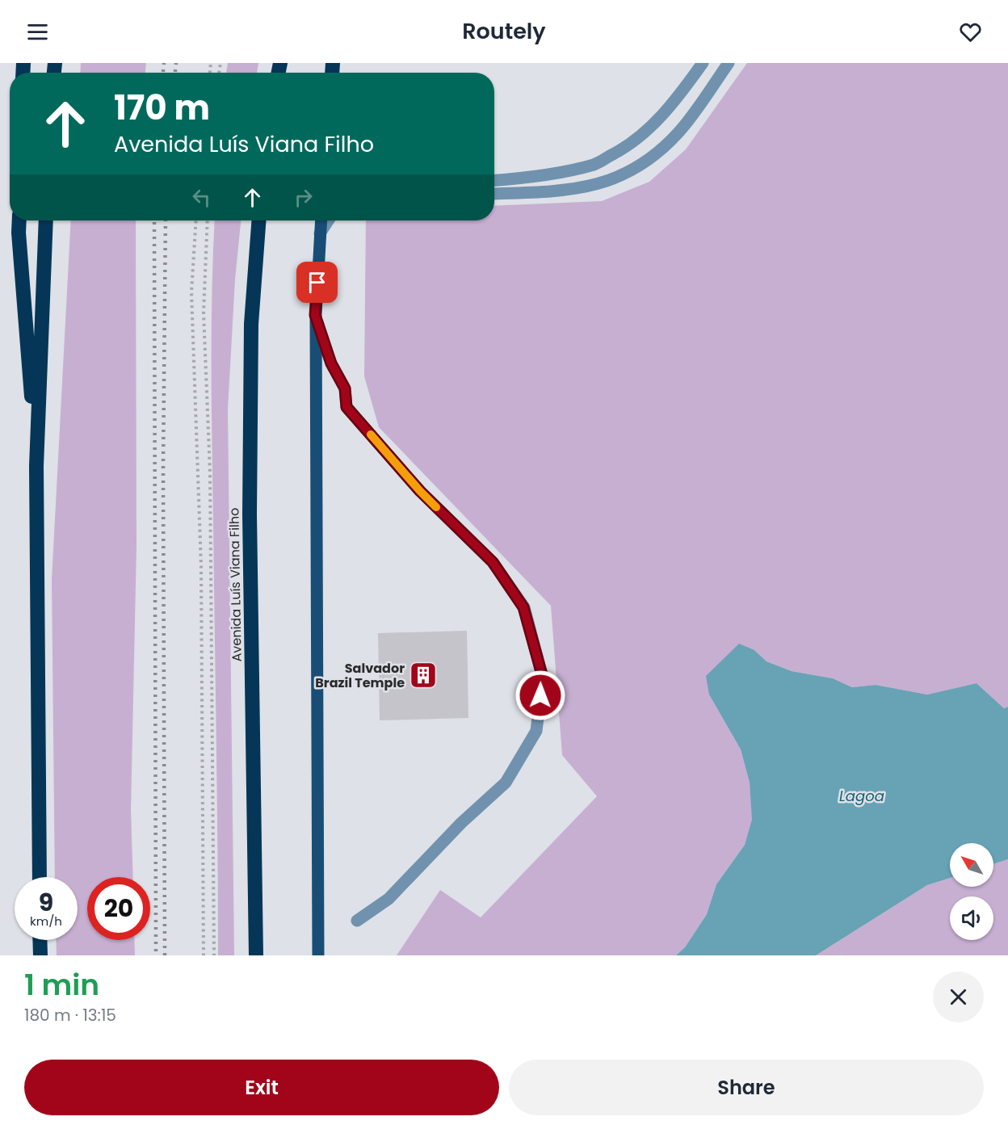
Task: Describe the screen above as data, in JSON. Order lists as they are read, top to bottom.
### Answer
{
  "streets": {
    "highway": ["Avenida Luís Viana Filho"]
  },
  "water": ["Lagoa"],
  "places": {
    "building": ["Salvador Brazil Temple"]
  },
  "north": "top left",
  "page": {
    "header": "Routely",
    "turn": ["170 m", "Avenida Luís Viana Filho"],
    "speed": "9 km/h",
    "limit": "20",
    "heading": ["1 min", "180 m · 13:15"],
    "buttons": ["Exit", "Share"]
  }
}
